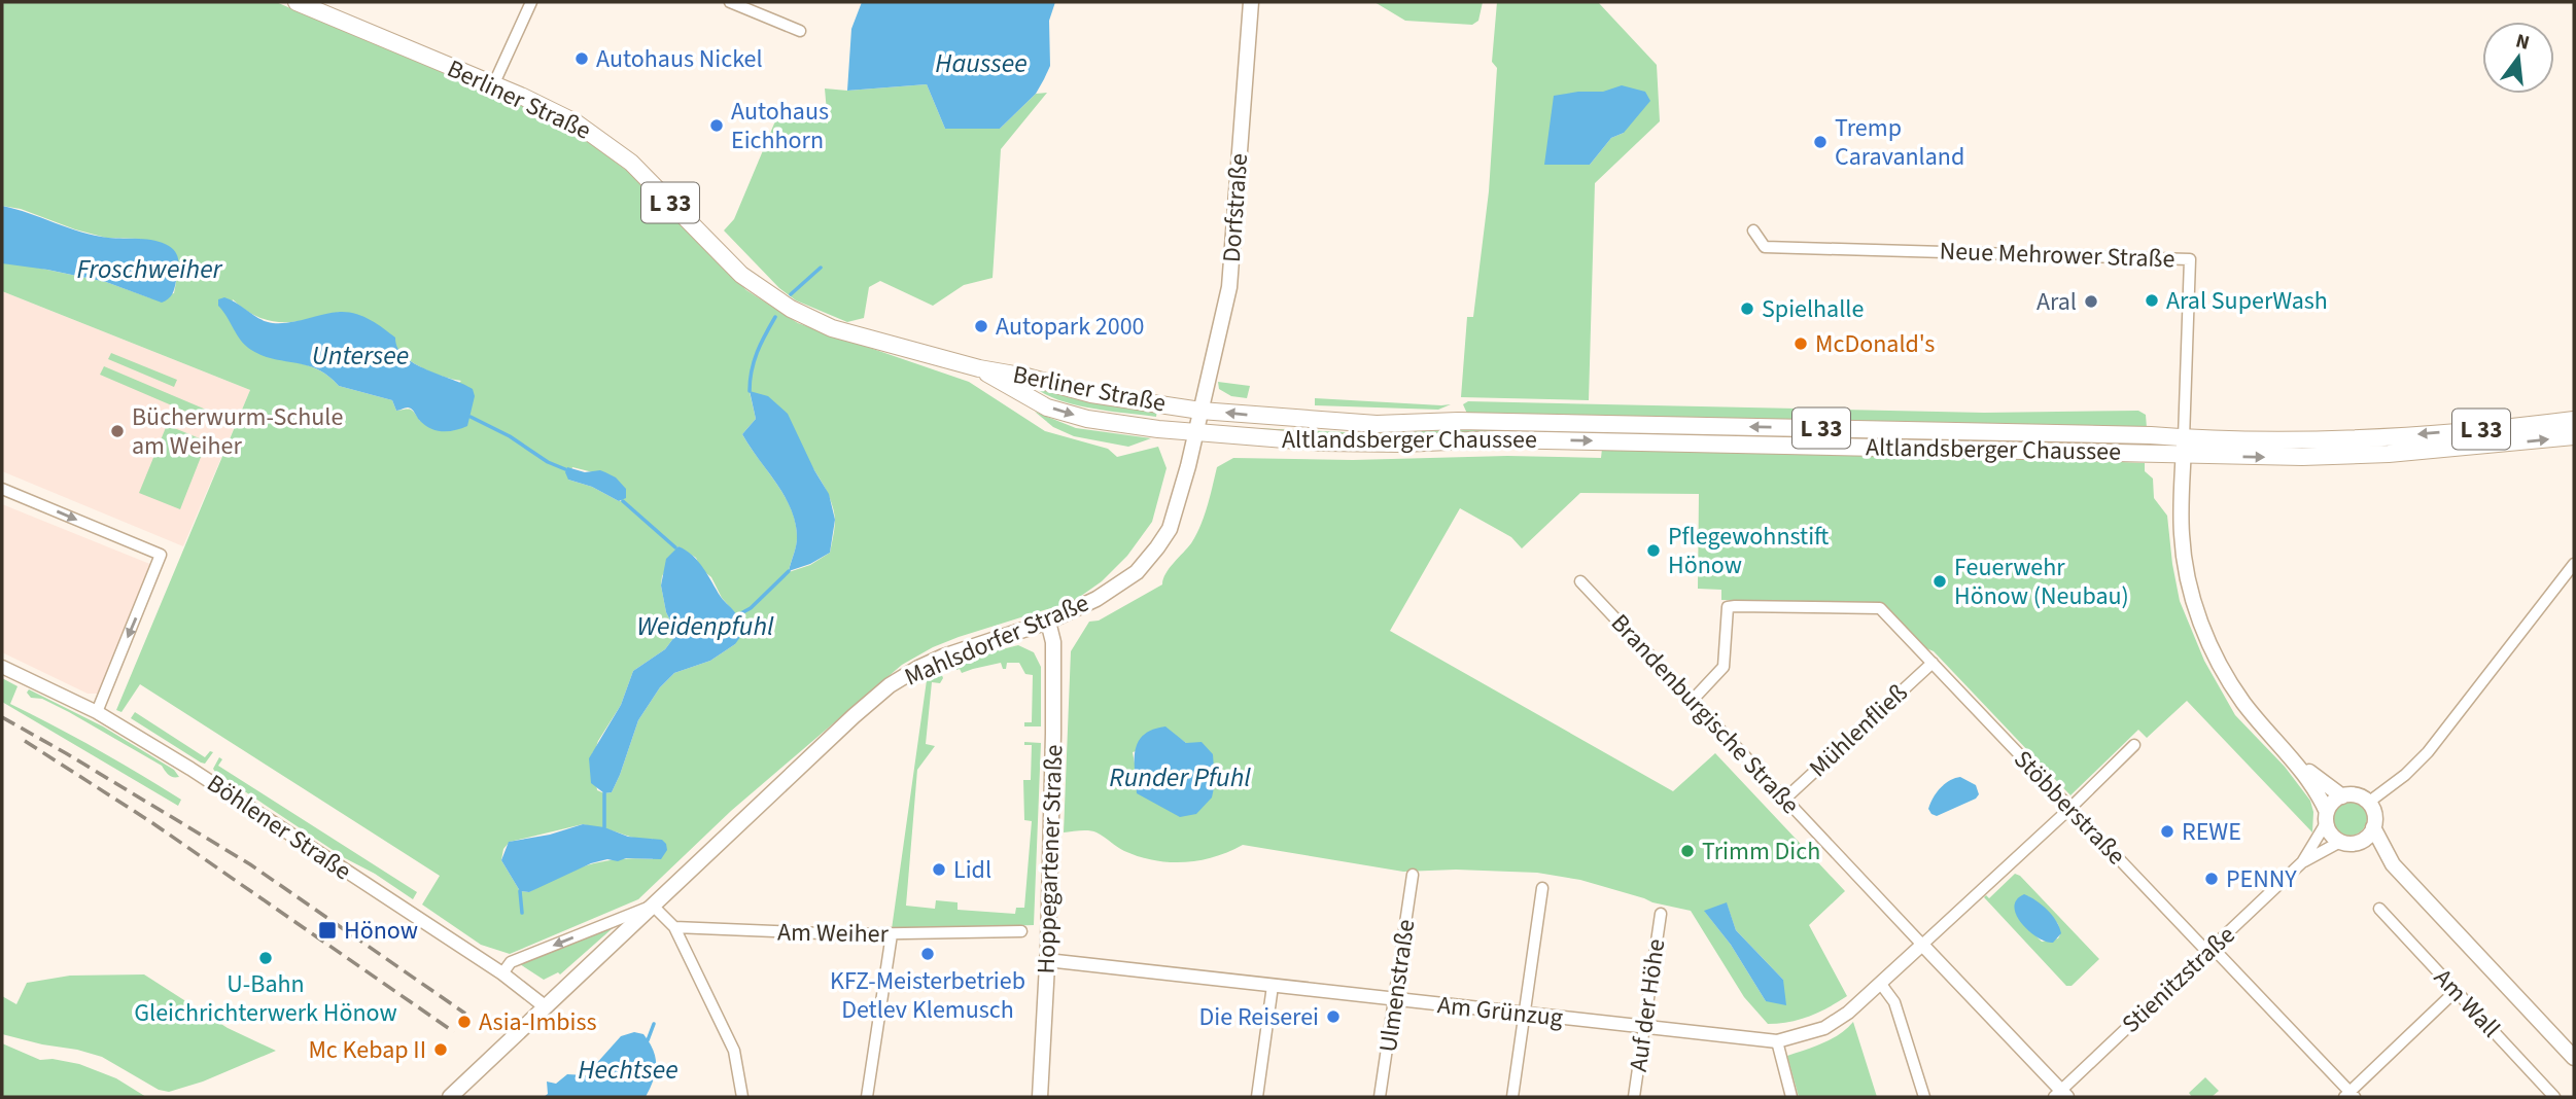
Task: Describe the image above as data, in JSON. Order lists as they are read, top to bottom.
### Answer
{
  "streets": {
    "main road": [
      "Berliner Straße",
      "L 33",
      "Dorfstraße",
      "Altlandsberger Chaussee",
      "Mahlsdorfer Straße",
      "Hoppegartener Straße"
    ],
    "street": [
      "Neue Mehrower Straße",
      "Brandenburgische Straße",
      "Mühlenfließ",
      "Stöbberstraße",
      "Böhlener Straße",
      "Am Weiher",
      "Stienitzstraße",
      "Ulmenstraße",
      "Am Wall",
      "Auf der Höhe",
      "Am Grünzug"
    ]
  },
  "crossings": [
    ["Berliner Straße", "Dorfstraße"],
    ["Berliner Straße", "Altlandsberger Chaussee"],
    ["Berliner Straße", "Mahlsdorfer Straße"],
    ["Dorfstraße", "Altlandsberger Chaussee"],
    ["Dorfstraße", "Mahlsdorfer Straße"],
    ["Neue Mehrower Straße", "Altlandsberger Chaussee"],
    ["Altlandsberger Chaussee", "Mahlsdorfer Straße"],
    ["Mahlsdorfer Straße", "Böhlener Straße"],
    ["Mahlsdorfer Straße", "Hoppegartener Straße"],
    ["Brandenburgische Straße", "Mühlenfließ"],
    ["Brandenburgische Straße", "Stöbberstraße"],
    ["Brandenburgische Straße", "Stienitzstraße"],
    ["Brandenburgische Straße", "Am Grünzug"],
    ["Mühlenfließ", "Stöbberstraße"],
    ["Stöbberstraße", "Stienitzstraße"],
    ["Hoppegartener Straße", "Am Grünzug"],
    ["Ulmenstraße", "Am Grünzug"],
    ["Auf der Höhe", "Am Grünzug"]
  ],
  "water": [
    "Haussee",
    "Froschweiher",
    "Untersee",
    "Weidenpfuhl",
    "Runder Pfuhl",
    "Hechtsee"
  ],
  "places": {
    "other": [
      "Autohaus Nickel",
      "Autohaus Eichhorn",
      "Tremp Caravanland",
      "Aral SuperWash",
      "Aral",
      "Spielhalle",
      "Autopark 2000",
      "McDonald's",
      "Bücherwurm-Schule am Weiher",
      "Pflegewohnstift Hönow",
      "Feuerwehr Hönow (Neubau)",
      "REWE",
      "Trimm Dich",
      "Lidl",
      "PENNY",
      "KFZ-Meisterbetrieb Detlev Klemusch",
      "U-Bahn Gleichrichterwerk Hönow",
      "Die Reiserei",
      "Asia-Imbiss",
      "Mc Kebap II"
    ],
    "transit": ["Hönow"]
  },
  "north": "top"
}
